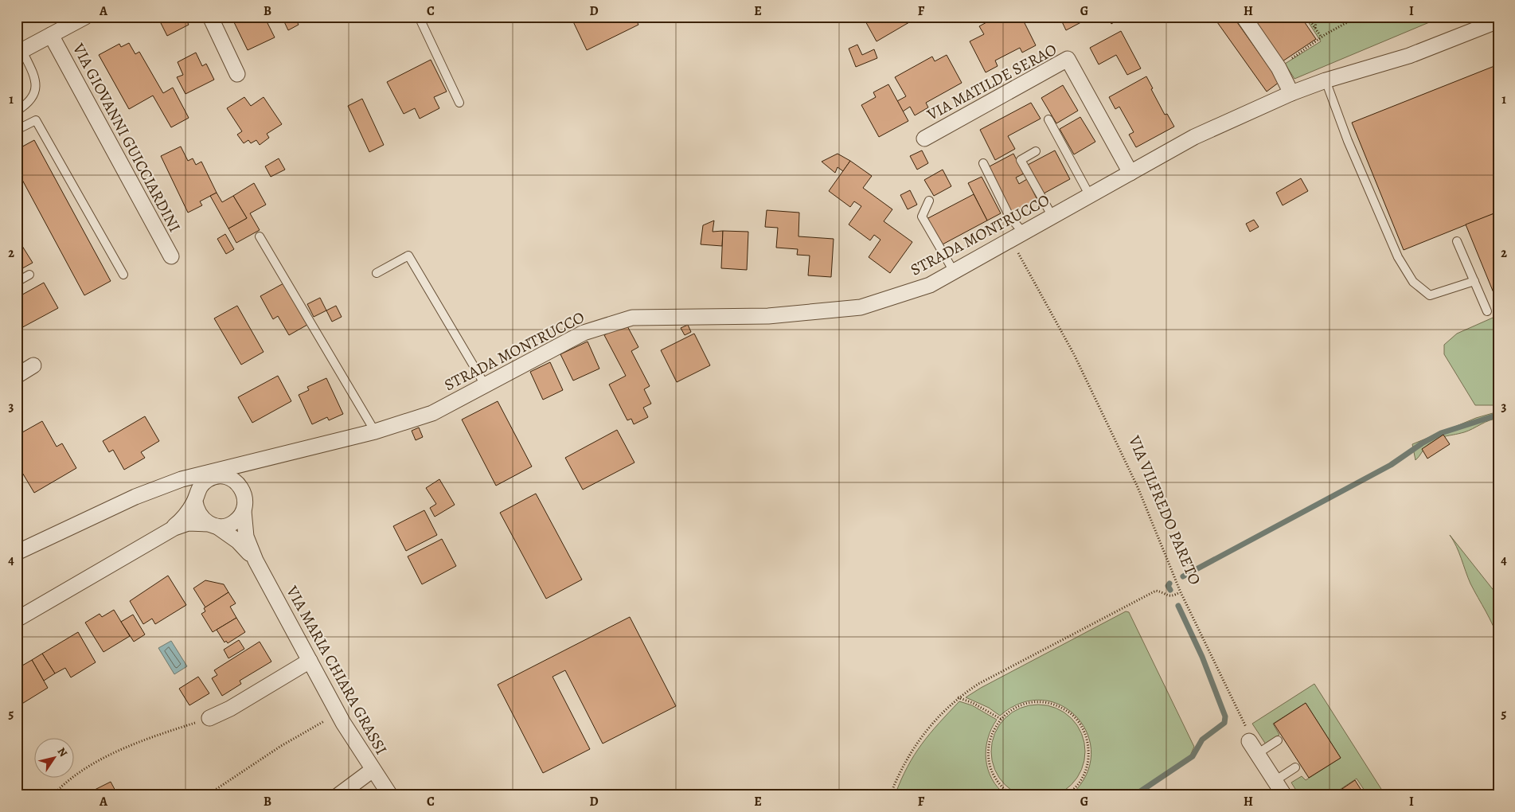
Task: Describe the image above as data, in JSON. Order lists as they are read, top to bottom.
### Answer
{
  "streets": {
    "street": [
      "VIA MATILDE SERAO",
      "VIA GIOVANNI GUICCIARDINI",
      "STRADA MONTRUCCO",
      "VIA MARIA CHIARA GRASSI"
    ],
    "path": ["VIA VILFREDO PARETO"]
  },
  "crossings": [
    ["VIA MATILDE SERAO", "STRADA MONTRUCCO"],
    ["STRADA MONTRUCCO", "VIA VILFREDO PARETO"],
    ["STRADA MONTRUCCO", "VIA MARIA CHIARA GRASSI"]
  ],
  "north": "top right",
  "grid": {
    "columns": [
      "A",
      "B",
      "C",
      "D",
      "E",
      "F",
      "G",
      "H",
      "I"
    ],
    "rows": [
      "1",
      "2",
      "3",
      "4",
      "5"
    ]
  }
}
